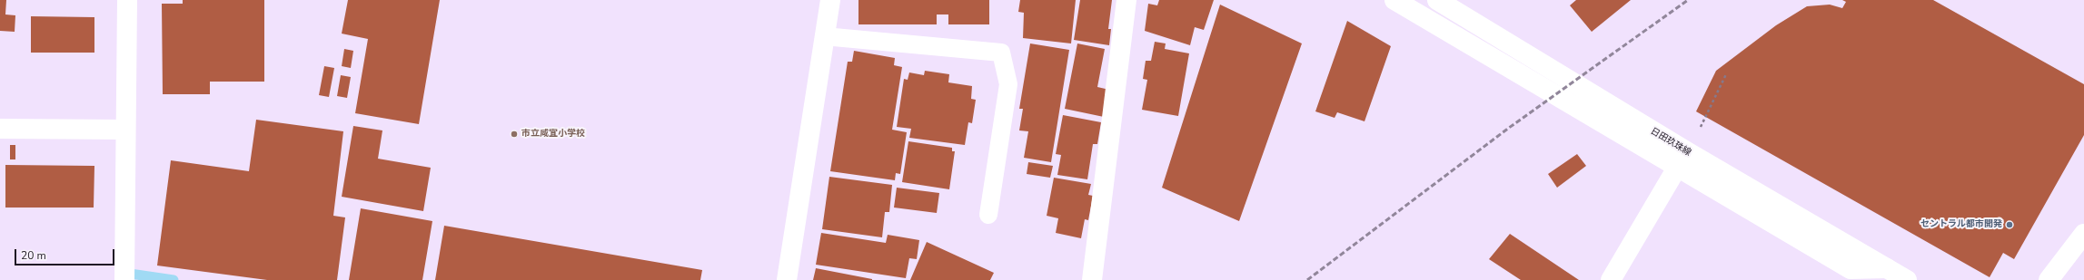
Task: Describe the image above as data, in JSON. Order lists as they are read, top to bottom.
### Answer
{
  "streets": {
    "street": ["日田玖珠線"]
  },
  "places": ["市立咸宜小学校", "セントラル都市開発"],
  "scale_bar": "20 m"
}
